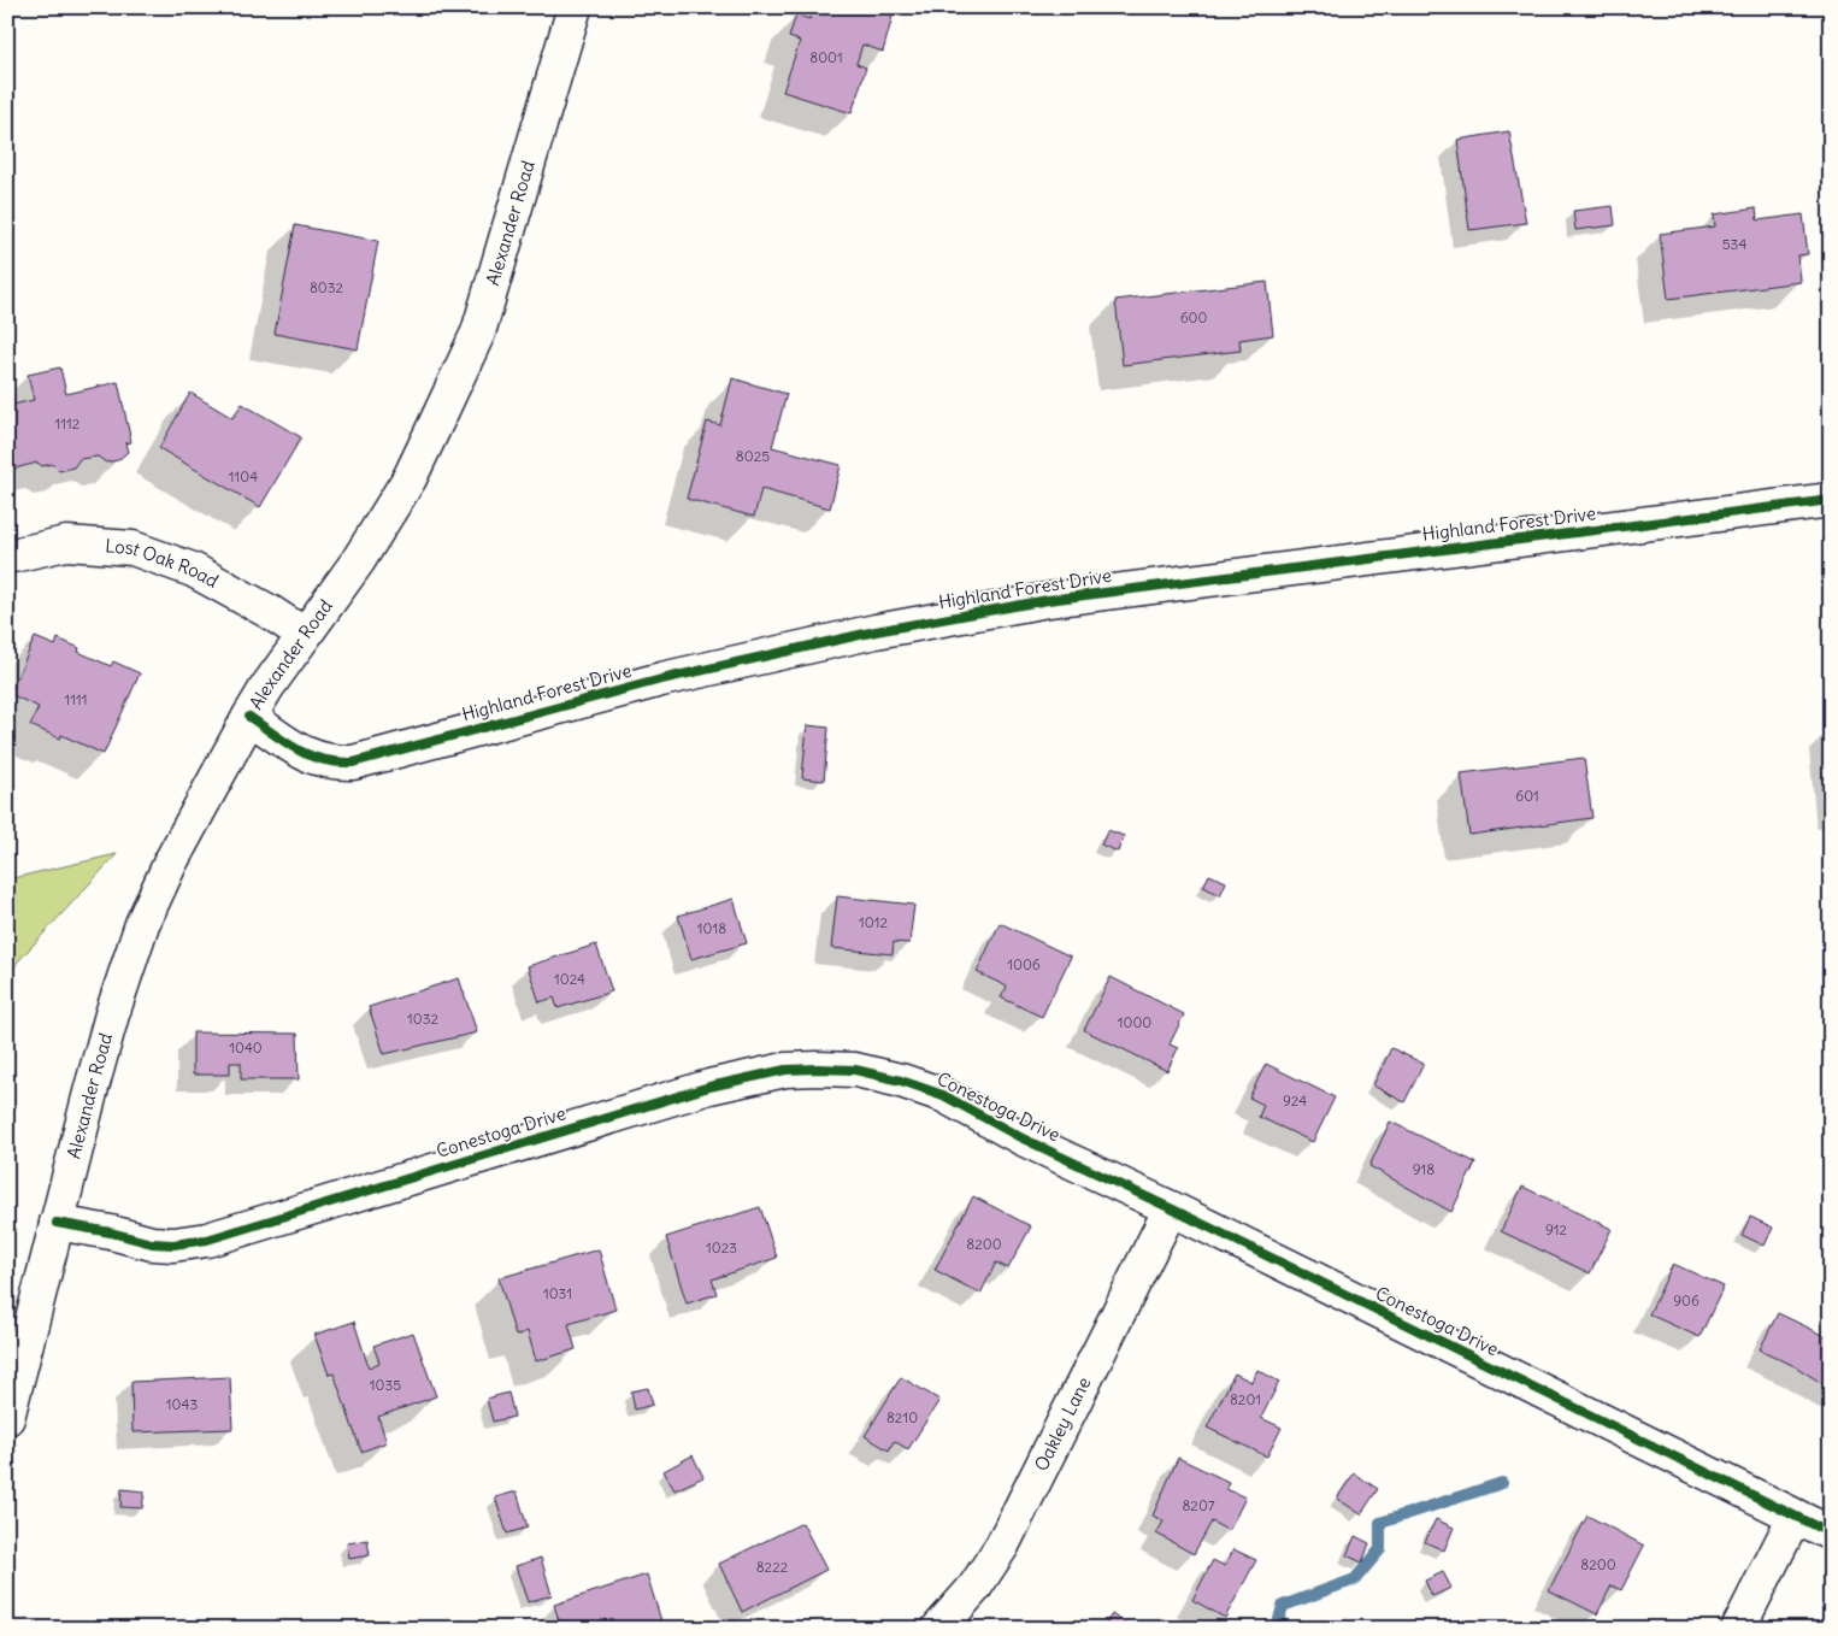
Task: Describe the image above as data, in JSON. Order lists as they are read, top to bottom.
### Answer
{
  "streets": {
    "street": [
      "Alexander Road",
      "Highland Forest Drive",
      "Lost Oak Road",
      "Conestoga Drive",
      "Oakley Lane"
    ]
  },
  "crossings": [
    ["Alexander Road", "Highland Forest Drive"],
    ["Alexander Road", "Lost Oak Road"],
    ["Alexander Road", "Conestoga Drive"],
    ["Conestoga Drive", "Oakley Lane"]
  ],
  "house_numbers": [
    "8001",
    "534",
    "8032",
    "600",
    "1112",
    "8025",
    "1104",
    "1111",
    "601",
    "1012",
    "1018",
    "1006",
    "1024",
    "1032",
    "1000",
    "1040",
    "924",
    "918",
    "912",
    "8200",
    "1023",
    "1031",
    "906",
    "1035",
    "8201",
    "1043",
    "8210",
    "8207",
    "8200",
    "8222"
  ]
}
